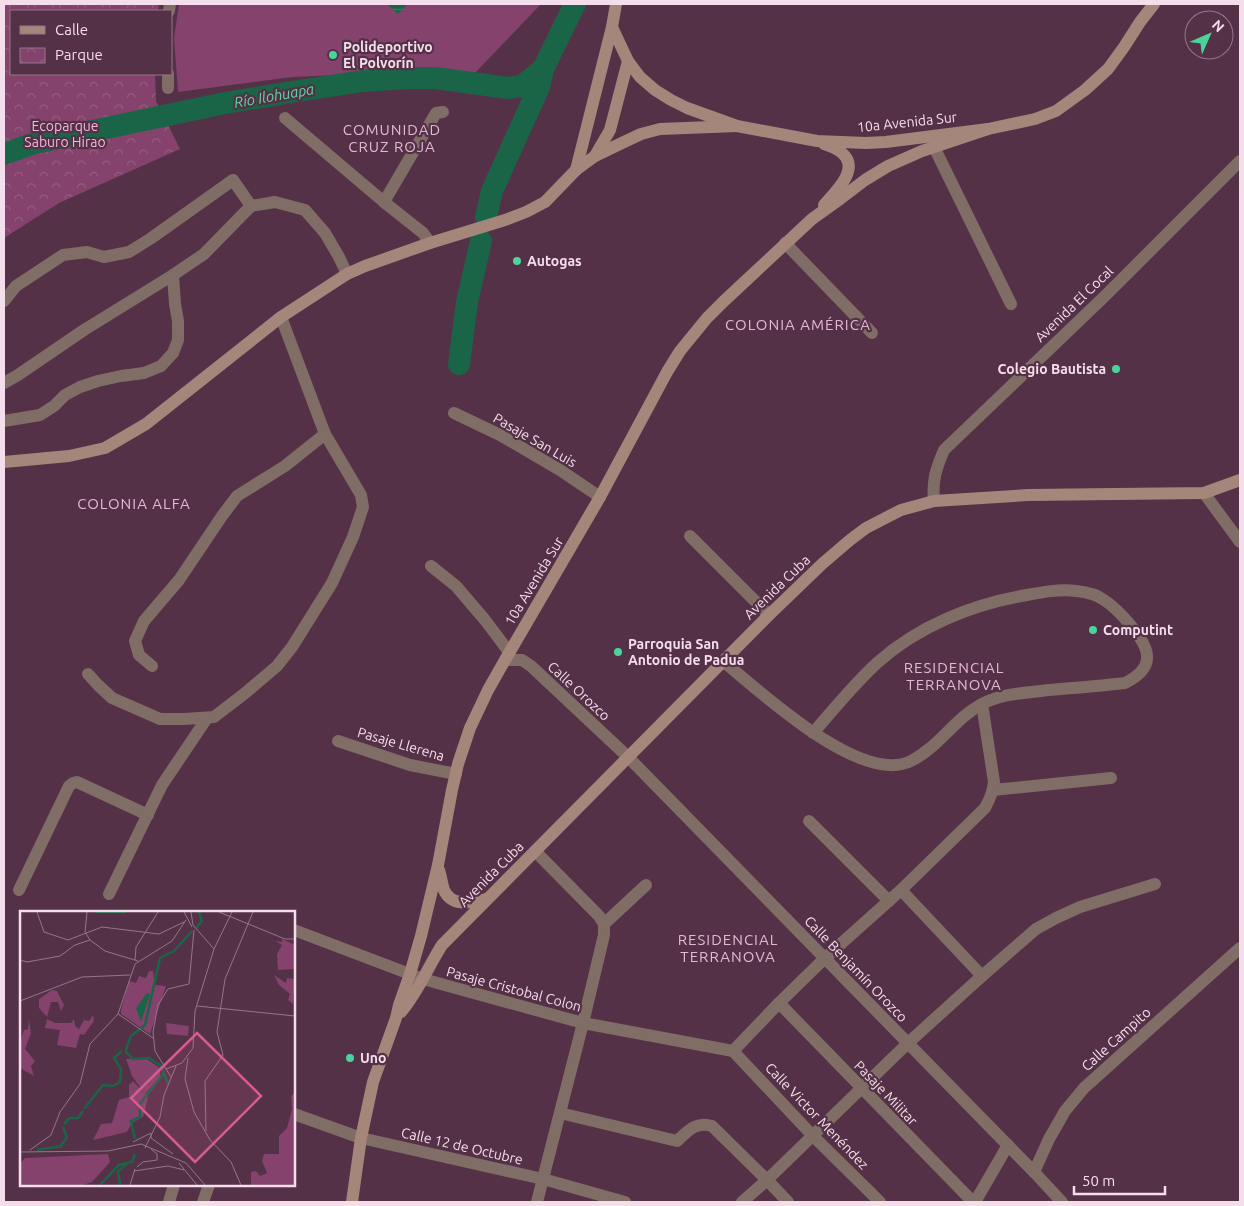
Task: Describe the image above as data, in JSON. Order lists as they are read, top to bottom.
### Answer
{
  "streets": {
    "main road": ["10a Avenida Sur", "Avenida Cuba"],
    "street": [
      "Avenida El Cocal",
      "Pasaje San Luis",
      "Calle Orozco",
      "Pasaje Llerena",
      "Calle Benjamín Orozco",
      "Pasaje Cristobal Colon",
      "Calle Campito",
      "Pasaje Militar",
      "Calle Victor Menéndez",
      "Calle 12 de Octubre"
    ]
  },
  "crossings": [
    ["10a Avenida Sur", "Pasaje San Luis"],
    ["10a Avenida Sur", "Avenida Cuba"],
    ["10a Avenida Sur", "Calle Orozco"],
    ["10a Avenida Sur", "Pasaje Llerena"],
    ["10a Avenida Sur", "Pasaje Cristobal Colon"],
    ["Avenida El Cocal", "Avenida Cuba"],
    ["Avenida Cuba", "Calle Orozco"],
    ["Avenida Cuba", "Calle Benjamín Orozco"],
    ["Avenida Cuba", "Pasaje Cristobal Colon"],
    ["Calle Orozco", "Calle Benjamín Orozco"],
    ["Calle Benjamín Orozco", "Calle Campito"],
    ["Pasaje Cristobal Colon", "Calle Victor Menéndez"]
  ],
  "districts": [
    "COMUNIDAD CRUZ ROJA",
    "COLONIA AMÉRICA",
    "COLONIA ALFA",
    "RESIDENCIAL TERRANOVA",
    "RESIDENCIAL TERRANOVA"
  ],
  "water": ["Río Ilohuapa"],
  "parks": ["Ecoparque Saburo Hirao"],
  "places": [
    "Polideportivo El Polvorín",
    "Autogas",
    "Colegio Bautista",
    "Computint",
    "Parroquia San Antonio de Padua",
    "Uno"
  ],
  "legend": ["Calle", "Parque"],
  "scale_bar": "50 m",
  "north": "top right"
}
